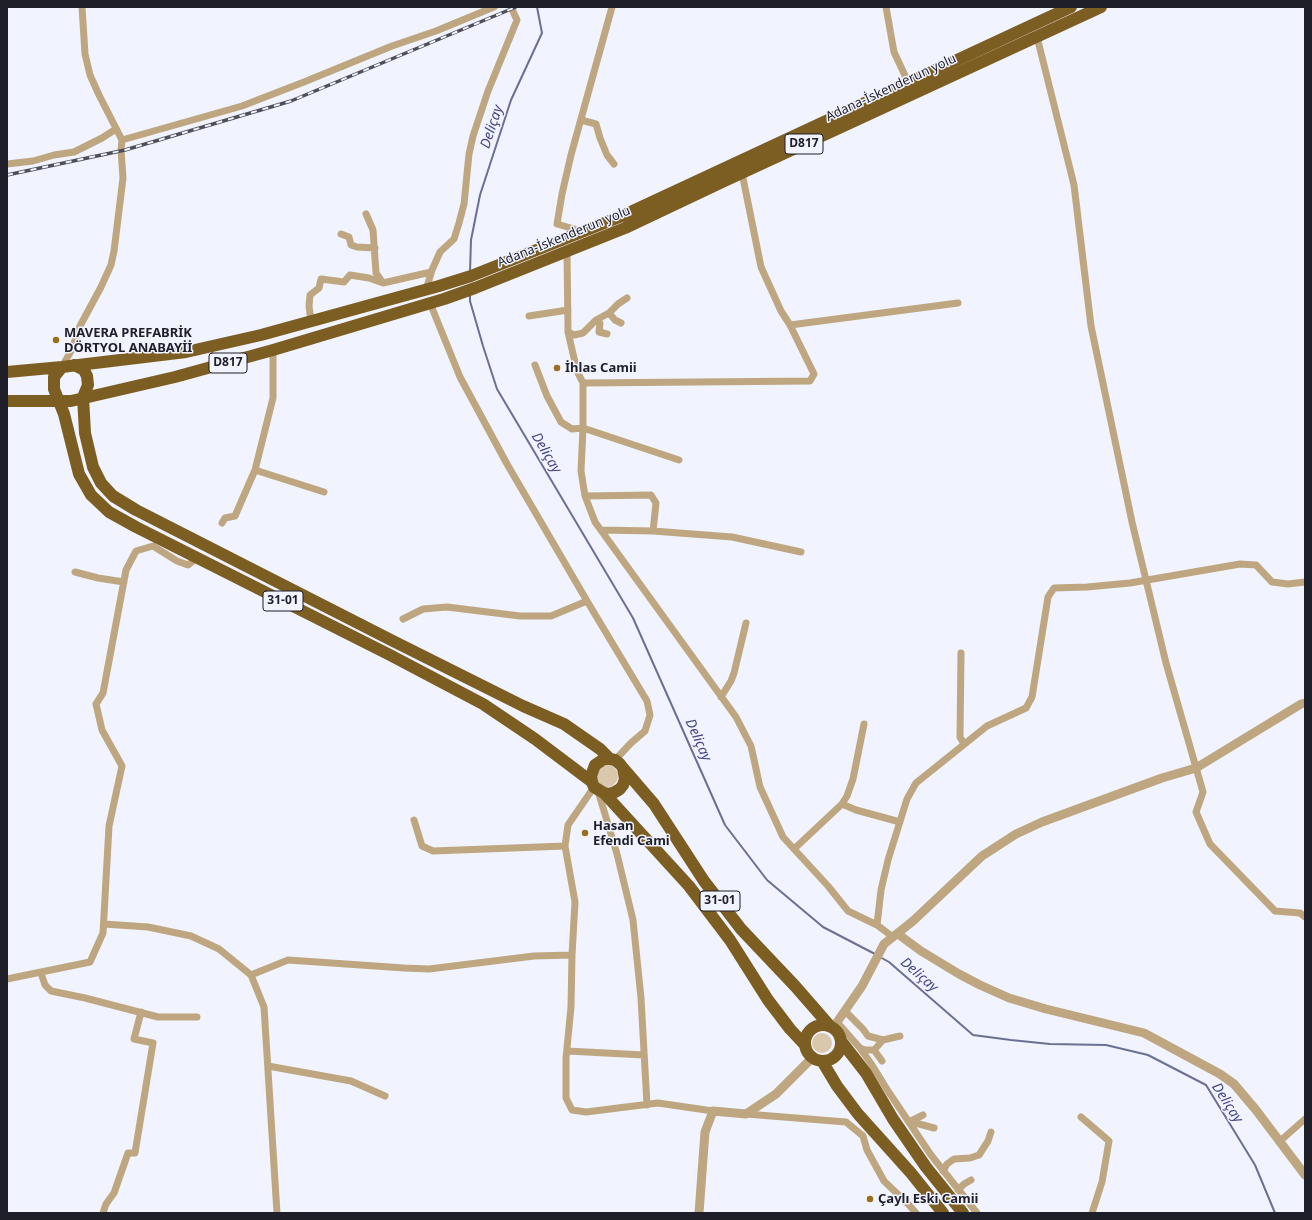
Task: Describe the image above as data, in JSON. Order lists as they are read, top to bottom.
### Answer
{
  "streets": {
    "highway": ["Adana-İskenderun yolu", "D817", "31-01"]
  },
  "crossings": [
    ["Adana-İskenderun yolu", "D817"],
    ["Adana-İskenderun yolu", "31-01"],
    ["D817", "31-01"]
  ],
  "water": ["Deliçay"],
  "places": [
    "MAVERA PREFABRİK DÖRTYOL ANABAYİİ",
    "İhlas Camii",
    "Hasan Efendi Cami",
    "Çaylı Eski Camii"
  ]
}
